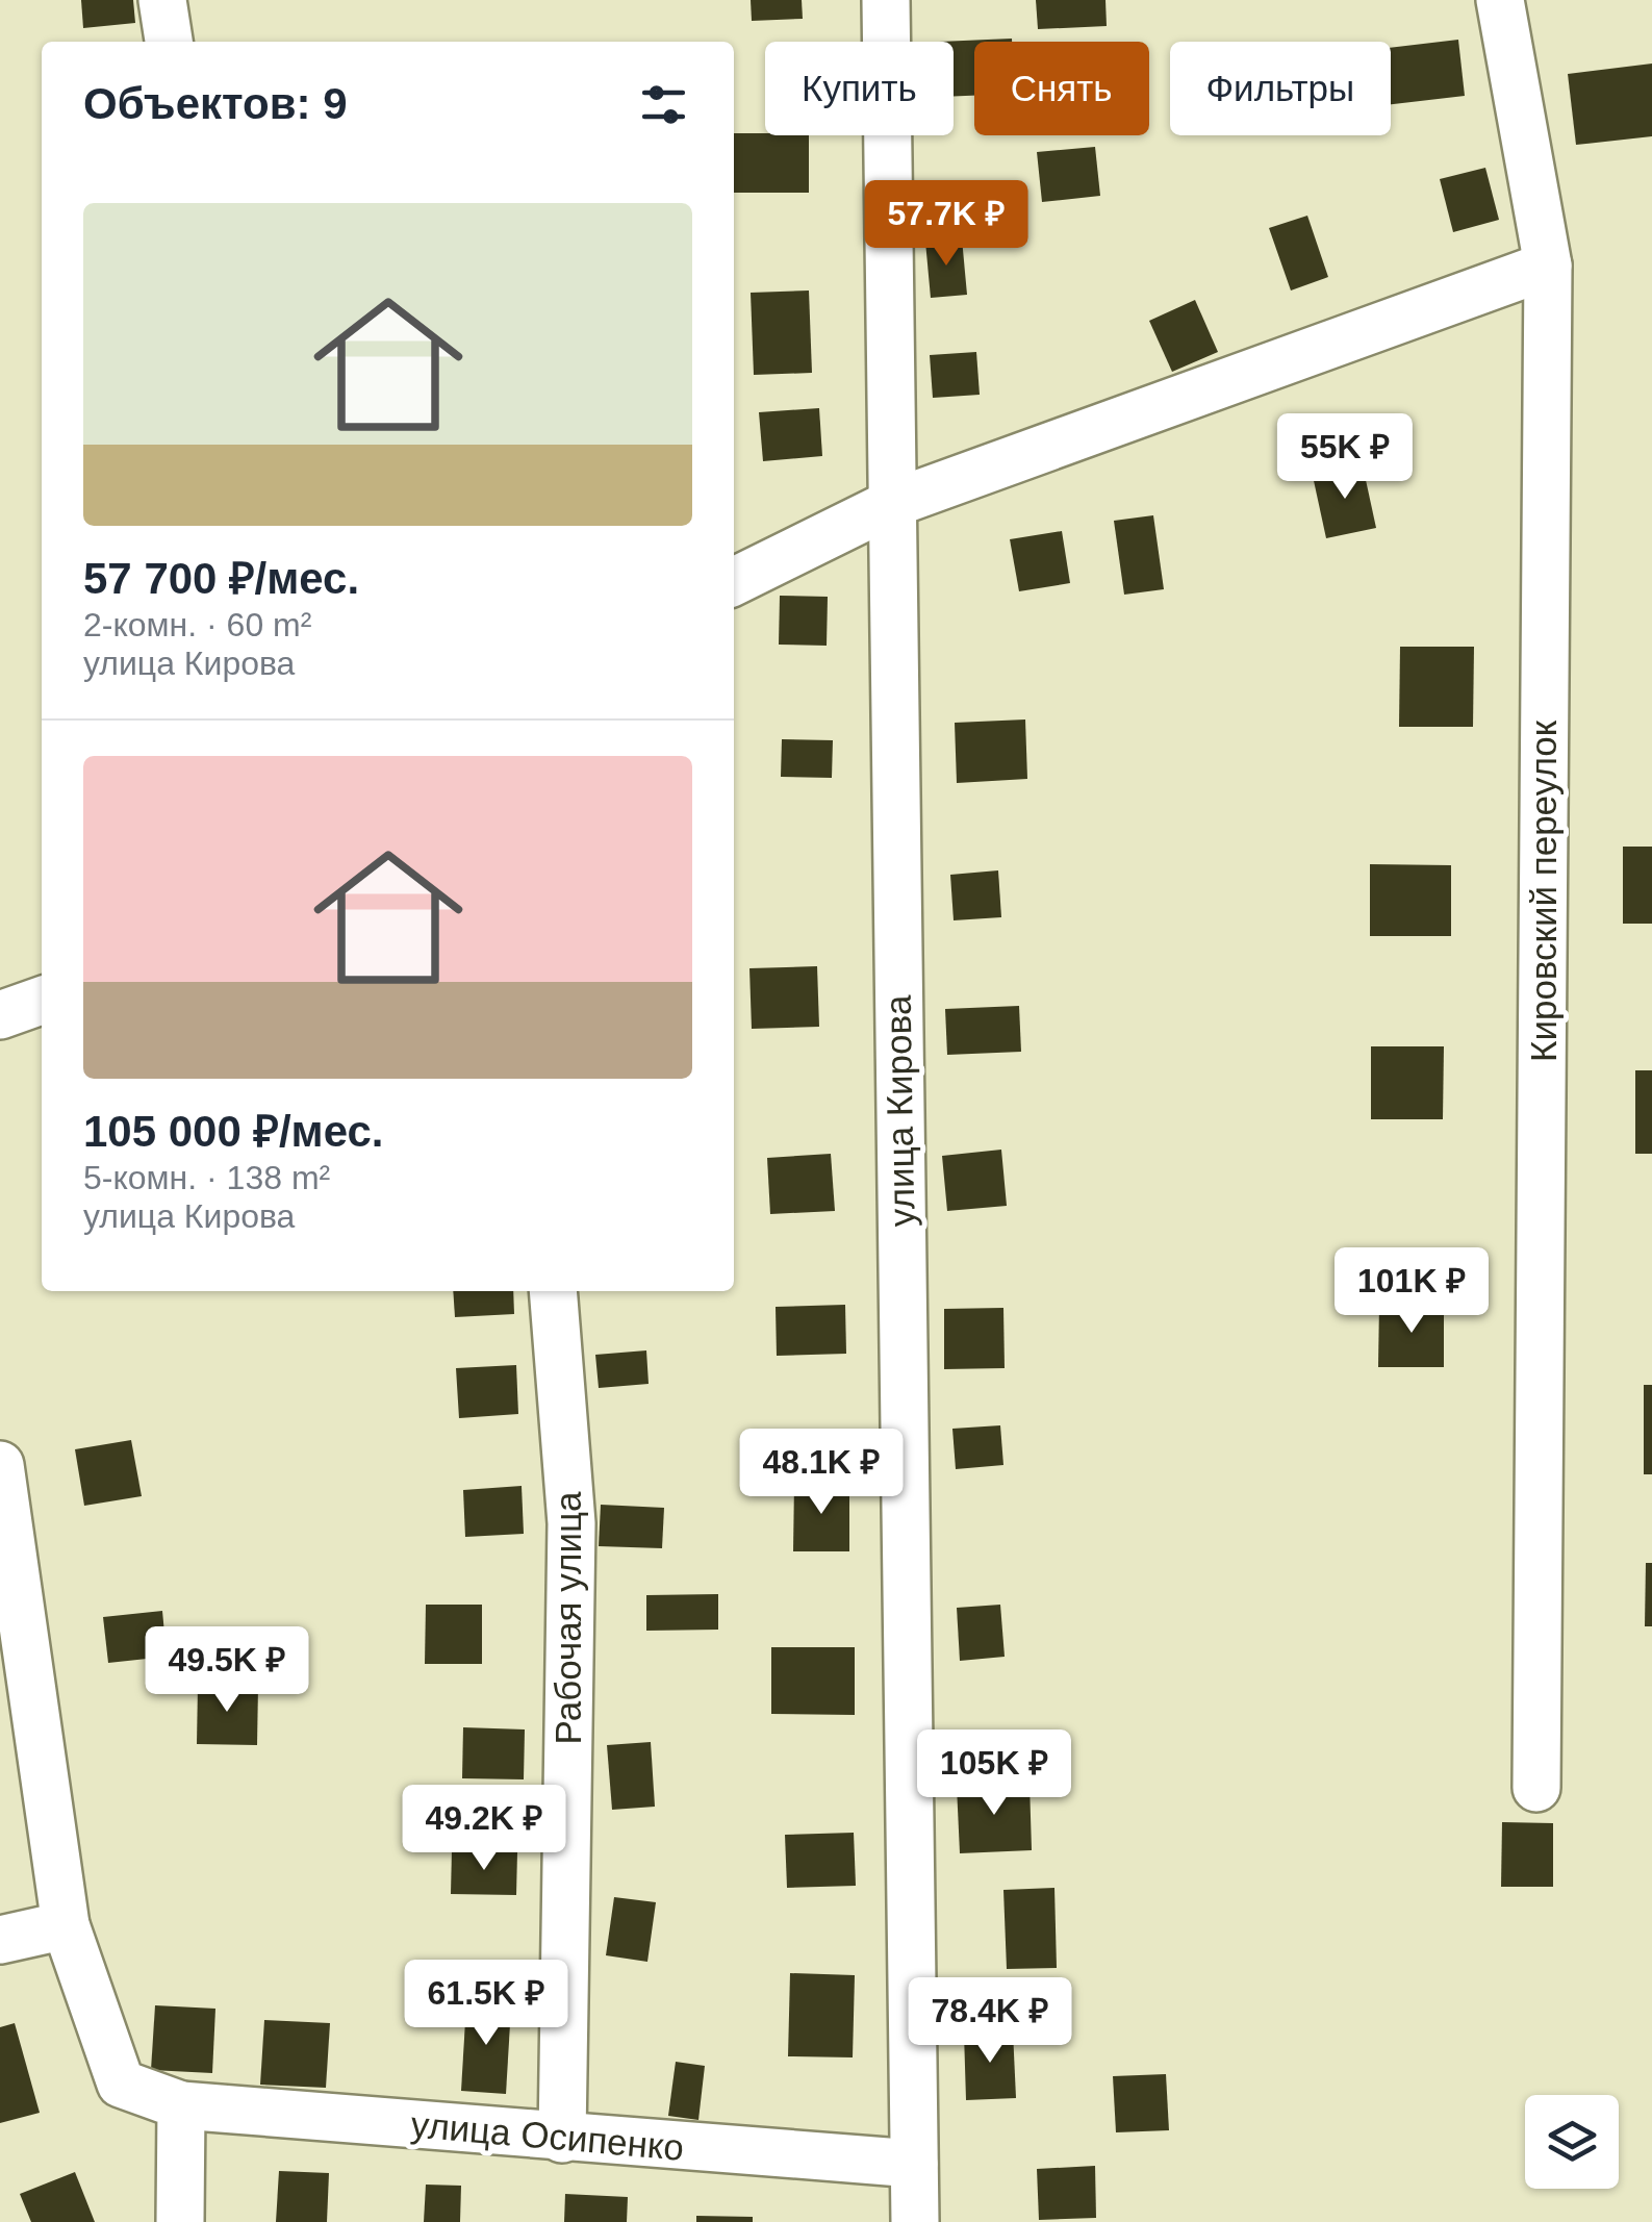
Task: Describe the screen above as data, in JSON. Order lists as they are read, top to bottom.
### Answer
{
  "streets": {
    "street": [
      "Кировский переулок",
      "улица Кирова",
      "Рабочая улица",
      "улица Осипенко"
    ]
  },
  "crossings": [
    ["улица Кирова", "улица Осипенко"],
    ["Рабочая улица", "улица Осипенко"]
  ],
  "page": {
    "chip": ["Купить", "Снять", "Фильтры"],
    "heading": "Объектов: 9",
    "list": [
      {
        "name": "57 700 ₽/мес.",
        "note": "2-комн. · 60 m² · улица Кирова"
      },
      {
        "name": "105 000 ₽/мес.",
        "note": "5-комн. · 138 m² · улица Кирова"
      }
    ],
    "price": [
      "57.7K ₽",
      "55K ₽",
      "101K ₽",
      "48.1K ₽",
      "49.5K ₽",
      "105K ₽",
      "49.2K ₽",
      "61.5K ₽",
      "78.4K ₽"
    ]
  }
}
